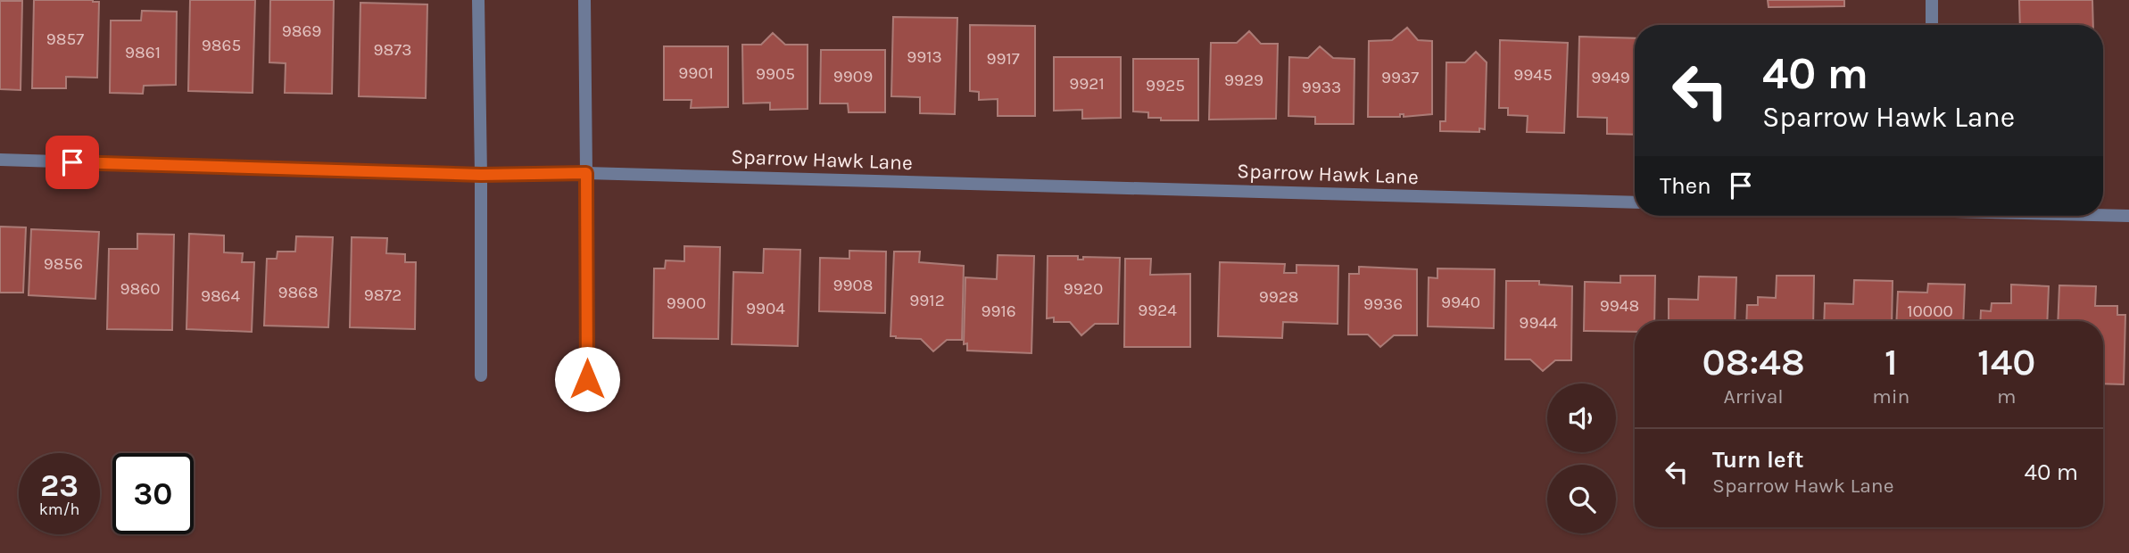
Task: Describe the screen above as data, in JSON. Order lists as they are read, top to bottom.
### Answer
{
  "streets": {
    "street": ["Sparrow Hawk Lane"]
  },
  "house_numbers": [
    "9869",
    "9857",
    "9865",
    "9873",
    "9861",
    "9913",
    "9917",
    "9901",
    "9905",
    "9945",
    "9909",
    "9937",
    "9949",
    "9929",
    "9921",
    "9925",
    "9933",
    "9856",
    "9908",
    "9860",
    "9920",
    "9868",
    "9872",
    "9864",
    "9928",
    "9912",
    "9940",
    "9900",
    "9936",
    "9948",
    "9904",
    "9924",
    "9916",
    "10000",
    "9944"
  ],
  "page": {
    "turn": ["40 m", "Sparrow Hawk Lane"],
    "then": "Then",
    "eta": [
      "08:48",
      "Arrival",
      "1",
      "min",
      "140",
      "m"
    ],
    "list": [
      {
        "name": "Turn left",
        "note": "Sparrow Hawk Lane",
        "value": "40 m"
      }
    ],
    "speed": "23 km/h",
    "limit": "30"
  }
}
